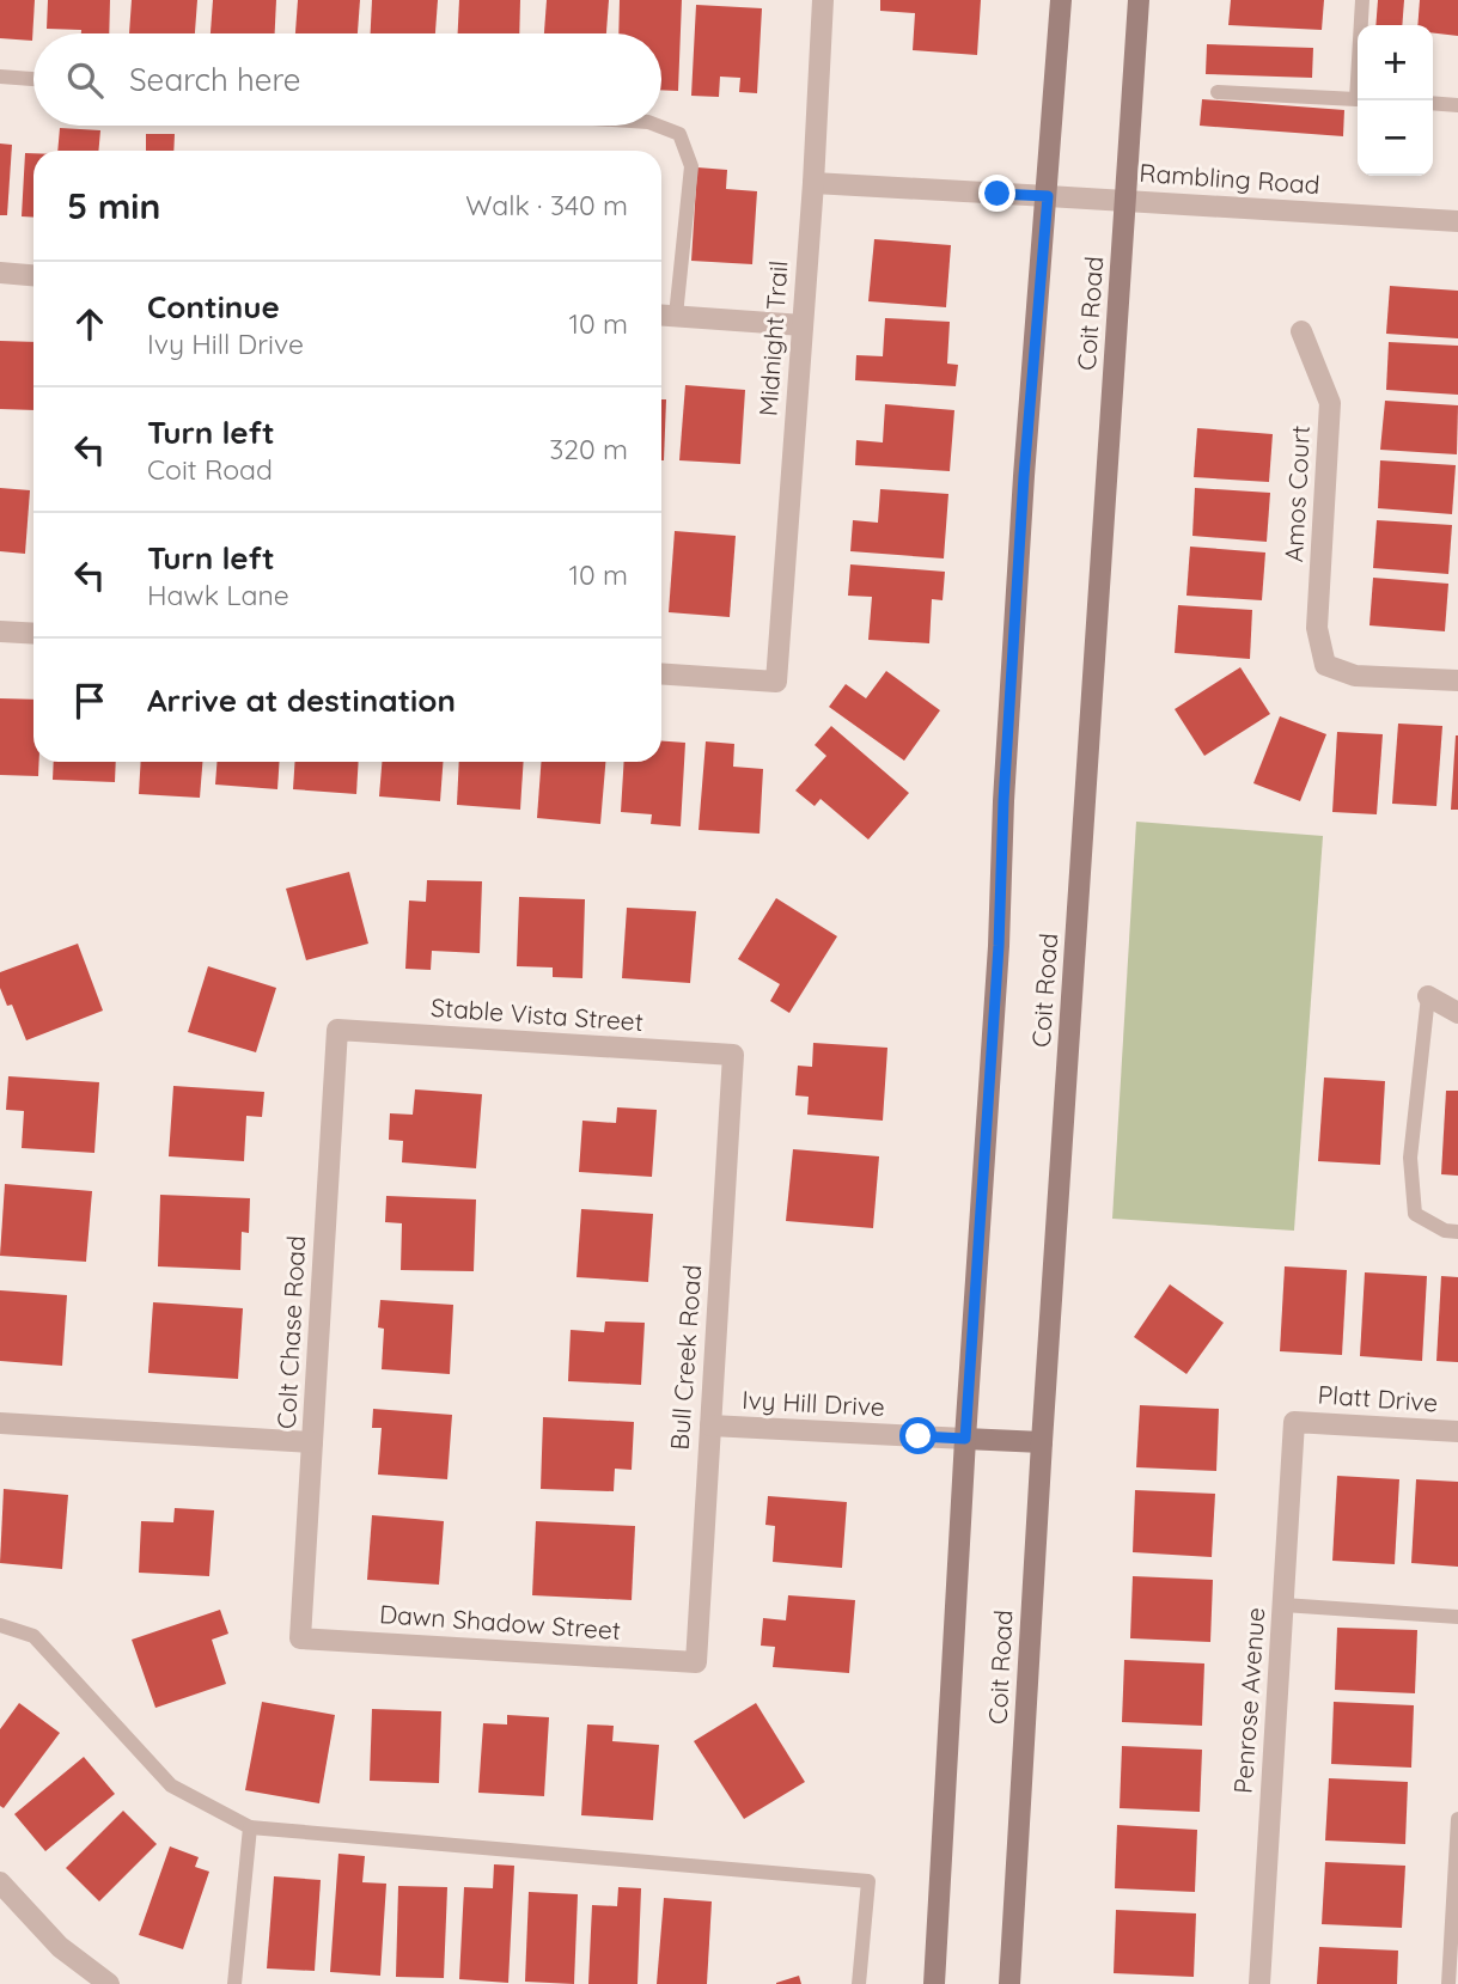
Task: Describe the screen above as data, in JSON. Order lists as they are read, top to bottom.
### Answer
{
  "streets": {
    "main road": ["Coit Road"],
    "street": [
      "Rambling Road",
      "Midnight Trail",
      "Amos Court",
      "Stable Vista Street",
      "Colt Chase Road",
      "Bull Creek Road",
      "Platt Drive",
      "Ivy Hill Drive",
      "Dawn Shadow Street",
      "Penrose Avenue"
    ]
  },
  "crossings": [
    ["Rambling Road", "Coit Road"],
    ["Rambling Road", "Midnight Trail"],
    ["Coit Road", "Ivy Hill Drive"],
    ["Stable Vista Street", "Colt Chase Road"],
    ["Stable Vista Street", "Bull Creek Road"],
    ["Colt Chase Road", "Dawn Shadow Street"],
    ["Bull Creek Road", "Ivy Hill Drive"],
    ["Bull Creek Road", "Dawn Shadow Street"],
    ["Platt Drive", "Penrose Avenue"]
  ],
  "page": {
    "map_buttons": ["+", "−"],
    "search": "Search here",
    "heading": ["5 min", "Walk · 340 m"],
    "list": [
      ["Continue", "Ivy Hill Drive", "10 m"],
      ["Turn left", "Coit Road", "320 m"],
      ["Turn left", "Hawk Lane", "10 m"],
      "Arrive at destination"
    ]
  }
}
